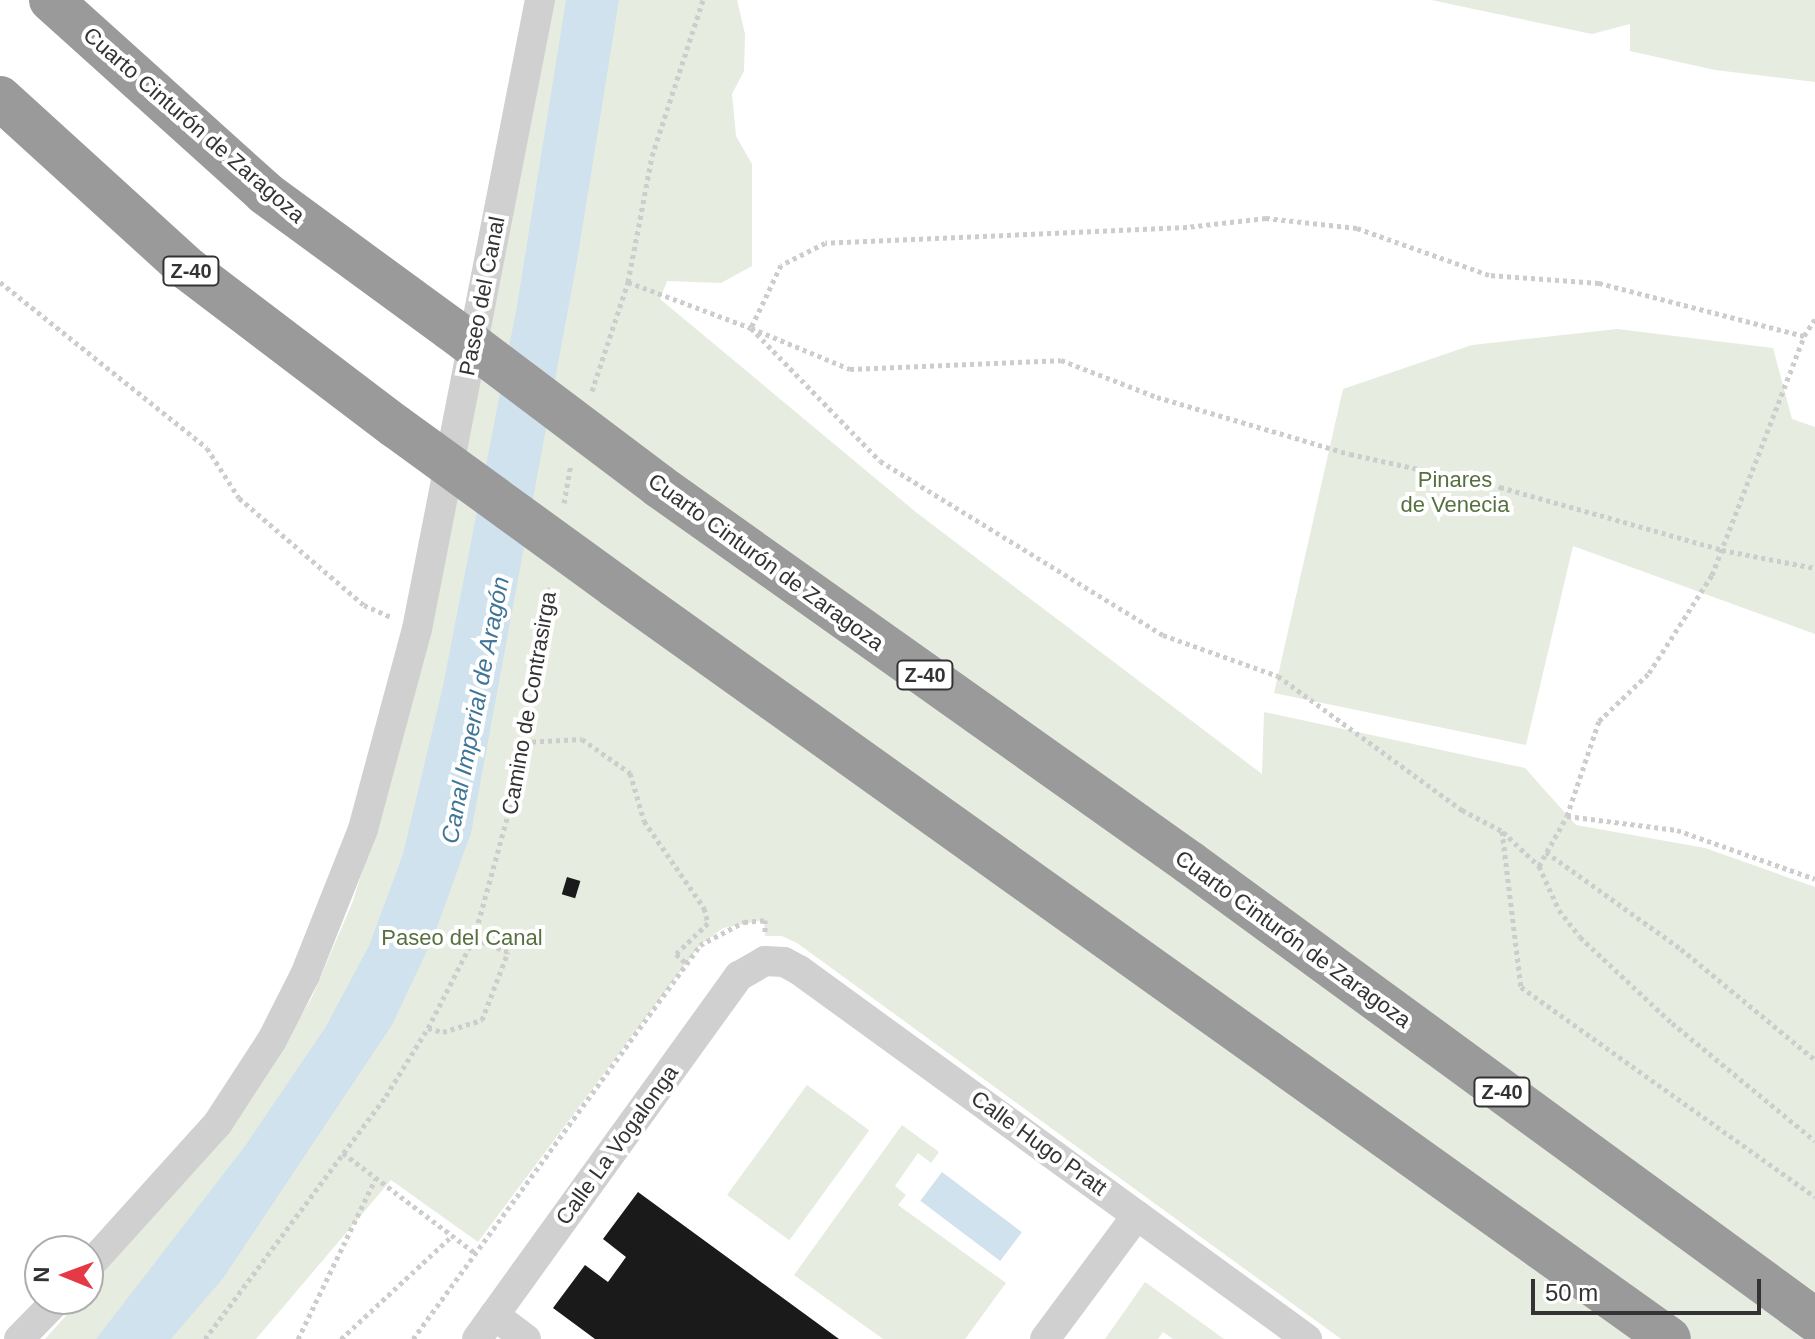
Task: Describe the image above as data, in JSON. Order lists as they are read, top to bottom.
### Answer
{
  "streets": {
    "highway": ["Cuarto Cinturón de Zaragoza", "Z-40"],
    "street": ["Paseo del Canal", "Calle Hugo Pratt", "Calle La Vogalonga"],
    "path": ["Camino de Contrasirga"]
  },
  "crossings": [
    ["Calle Hugo Pratt", "Calle La Vogalonga"]
  ],
  "water": ["Canal Imperial de Aragón"],
  "parks": ["Pinares de Venecia", "Paseo del Canal"],
  "scale_bar": "50 m",
  "north": "left"
}
